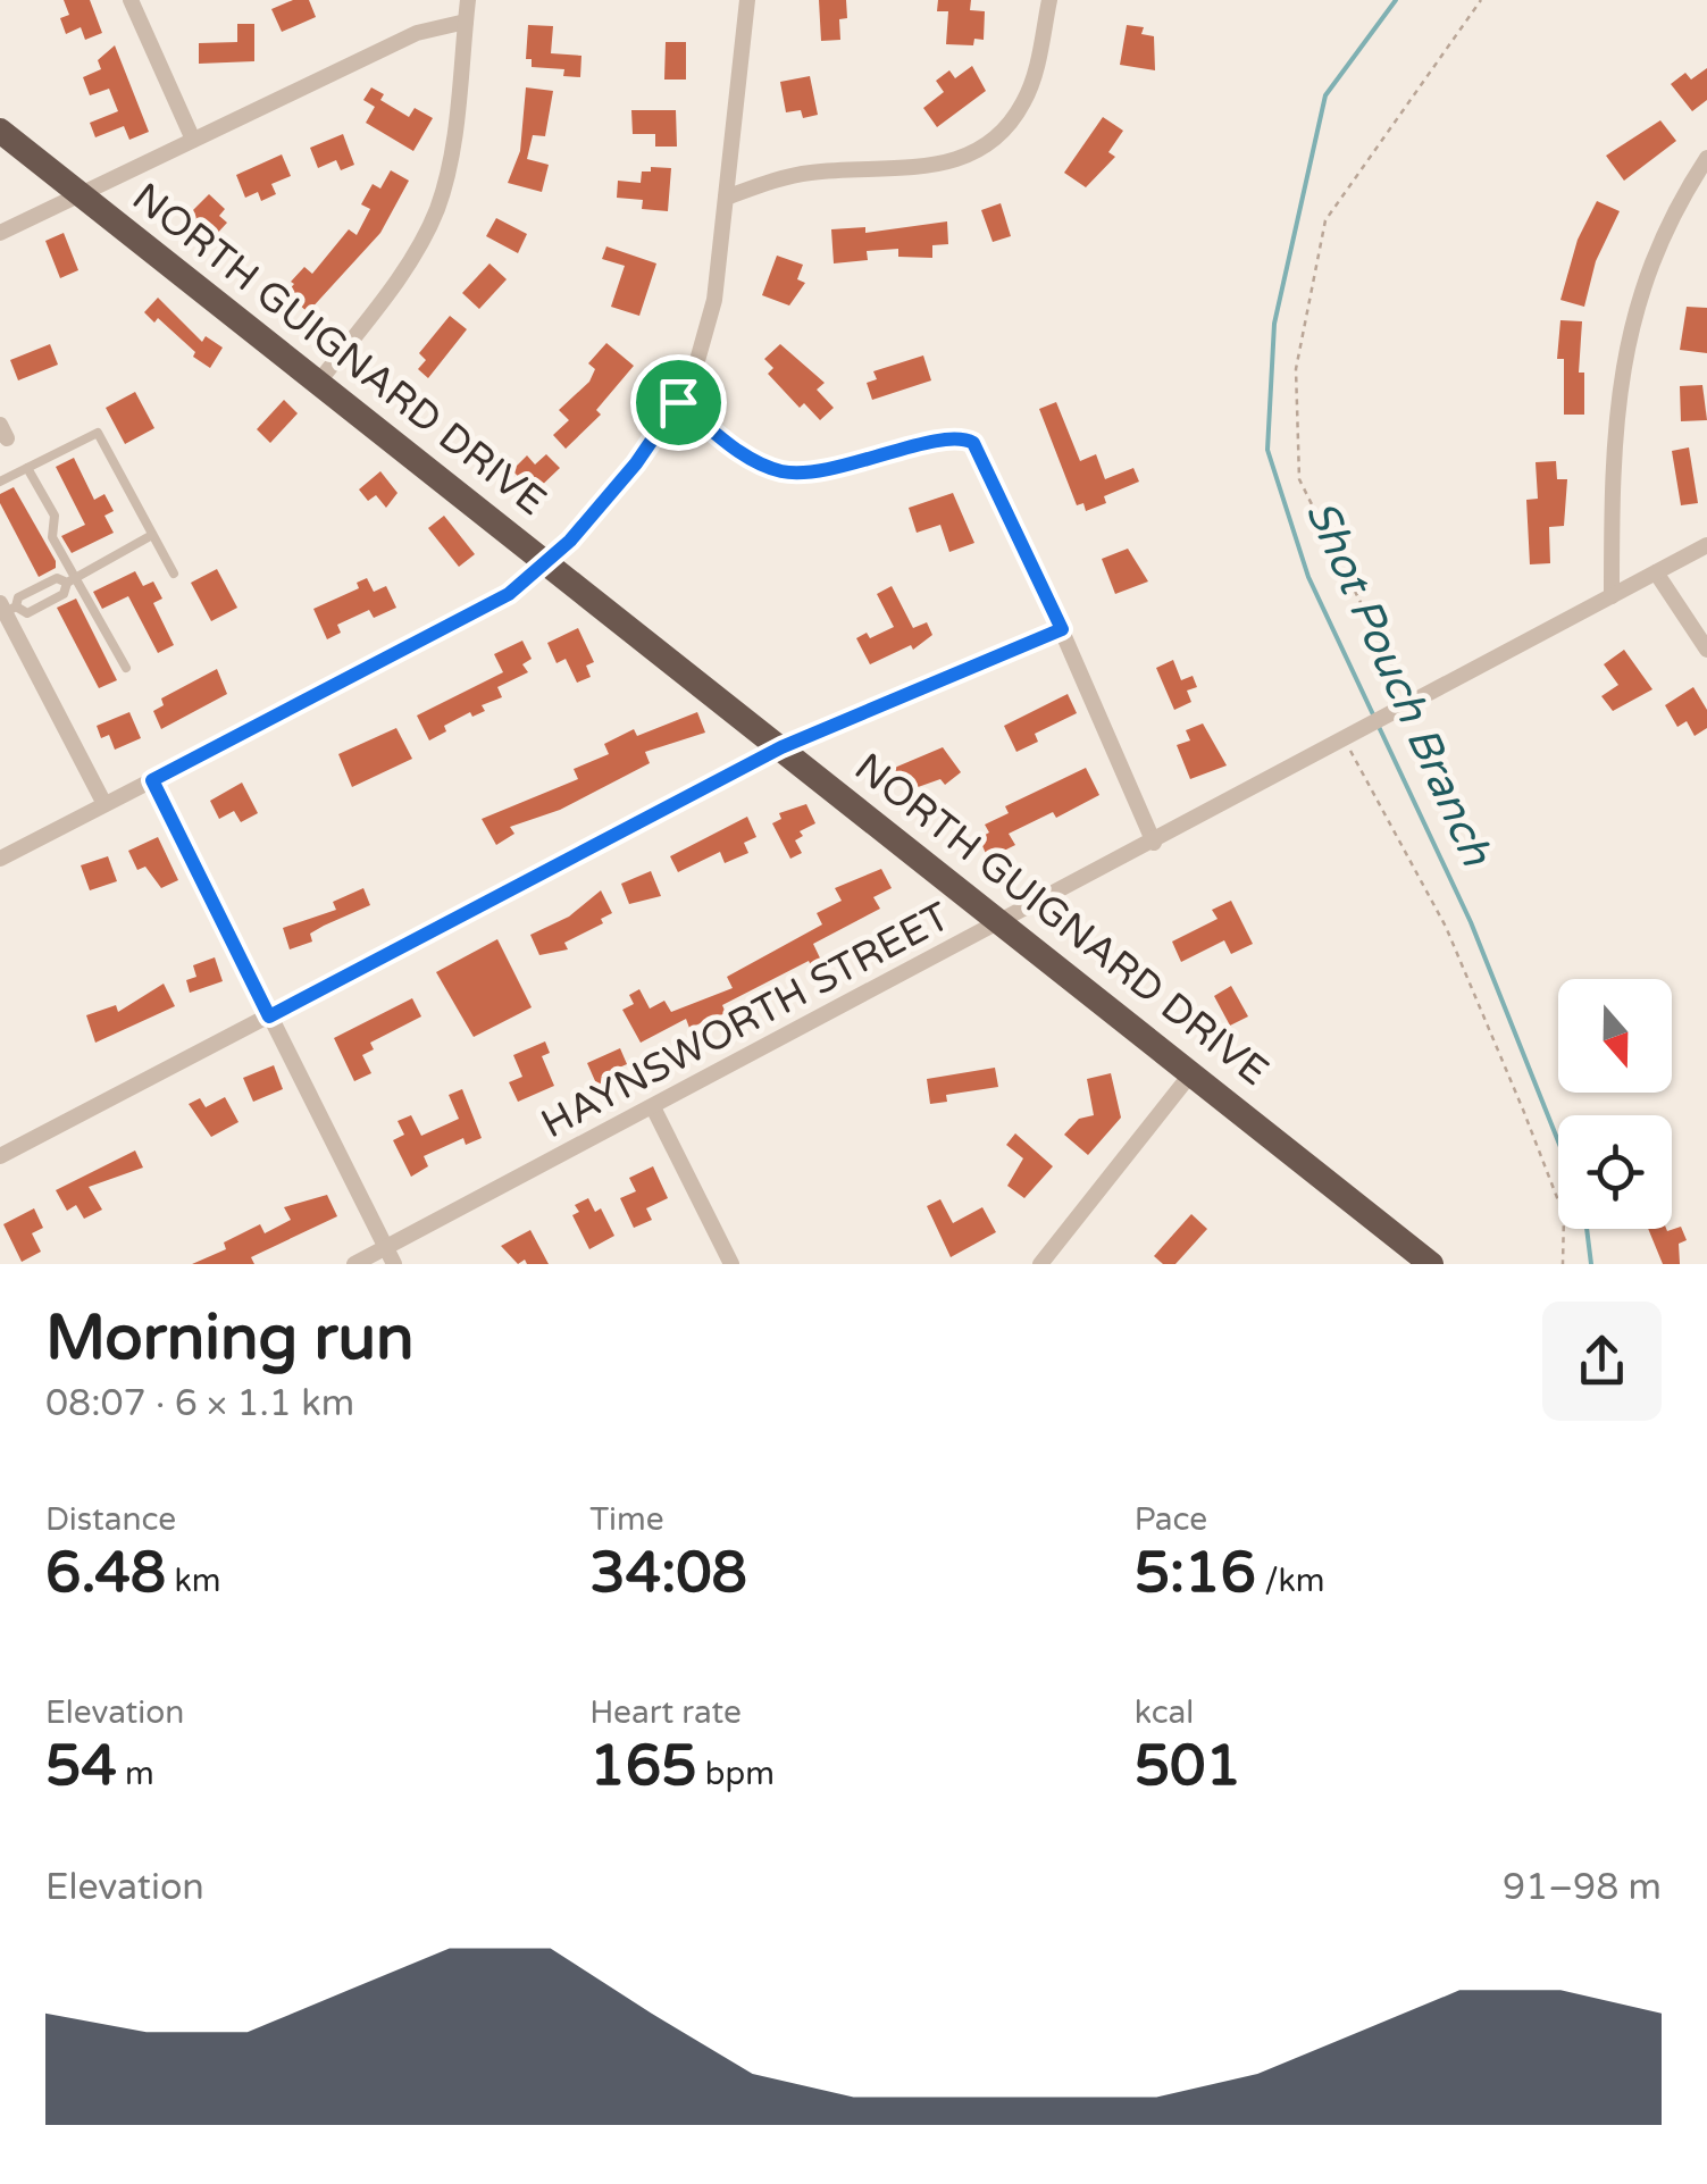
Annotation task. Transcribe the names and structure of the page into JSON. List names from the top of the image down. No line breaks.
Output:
{"streets":{"highway":["NORTH GUIGNARD DRIVE"],"street":["HAYNSWORTH STREET"]},"crossings":[["NORTH GUIGNARD DRIVE","HAYNSWORTH STREET"]],"water":["Shot Pouch Branch"],"north":"bottom","page":{"heading":["Morning run","08:07 · 6 × 1.1 km"],"stats":[["Distance","6.48 km"],["Time","34:08"],["Pace","5:16 /km"],["Elevation","54 m"],["Heart rate","165 bpm"],["kcal","501"]],"chart":["Elevation","91–98 m"]}}
